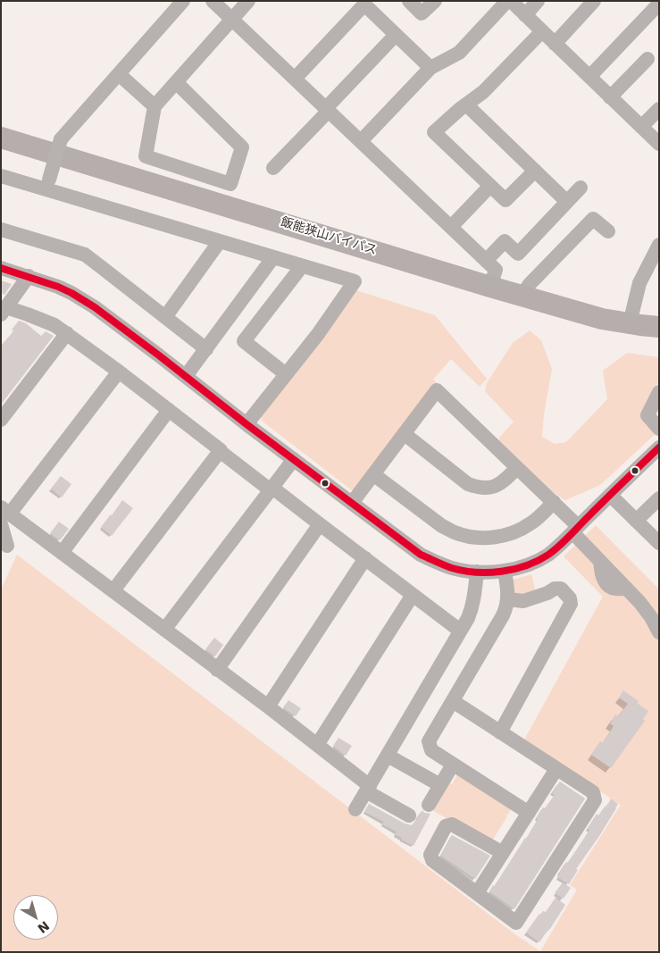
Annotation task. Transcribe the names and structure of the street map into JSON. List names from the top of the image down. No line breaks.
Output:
{"streets":{"highway":["飯能狭山バイパス"]},"north":"bottom right"}
